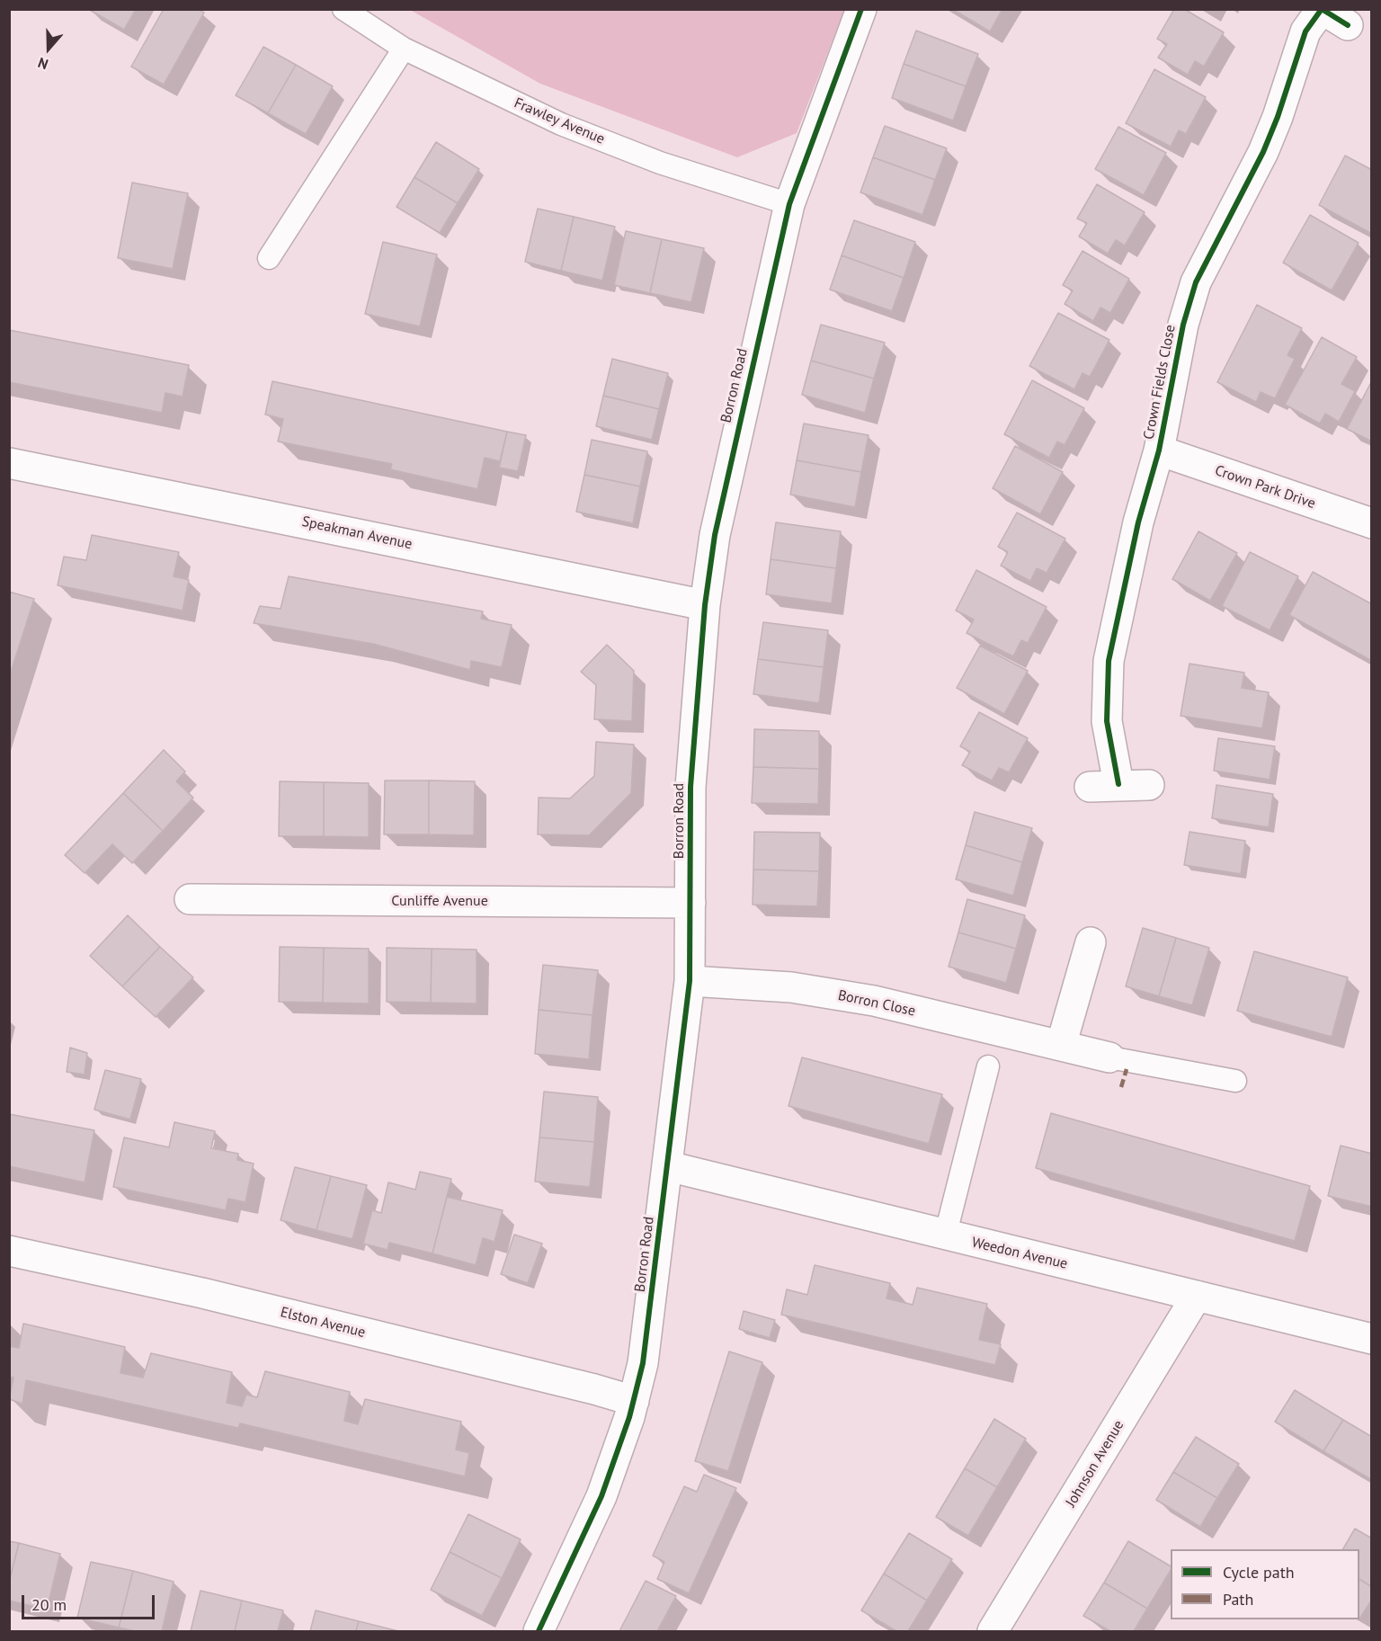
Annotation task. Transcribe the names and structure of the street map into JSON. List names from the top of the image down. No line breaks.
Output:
{"streets":{"street":["Crown Fields Close","Borron Road","Crown Park Drive","Speakman Avenue","Cunliffe Avenue","Borron Close","Weedon Avenue","Elston Avenue","Johnson Avenue"],"lane":["Frawley Avenue"]},"crossings":[["Frawley Avenue","Borron Road"],["Crown Fields Close","Crown Park Drive"],["Borron Road","Speakman Avenue"],["Borron Road","Cunliffe Avenue"],["Borron Road","Borron Close"],["Borron Road","Weedon Avenue"],["Borron Road","Elston Avenue"],["Weedon Avenue","Johnson Avenue"]],"legend":["Cycle path","Path"],"scale_bar":"20 m","north":"bottom"}
